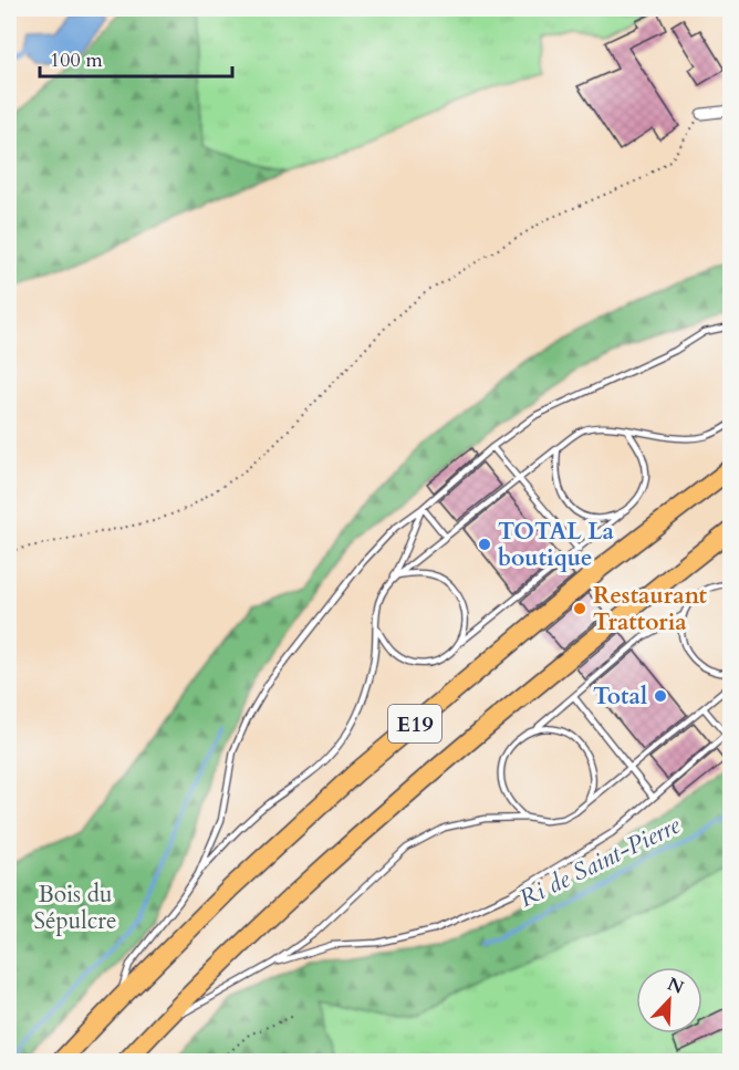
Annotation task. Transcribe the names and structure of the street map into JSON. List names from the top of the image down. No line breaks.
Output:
{"streets":{"highway":["E19"]},"water":["Ri de Saint-Pierre"],"parks":["Bois du Sépulcre"],"places":["TOTAL La boutique","Restaurant Trattoria","Total"],"scale_bar":"100 m","north":"top right"}
